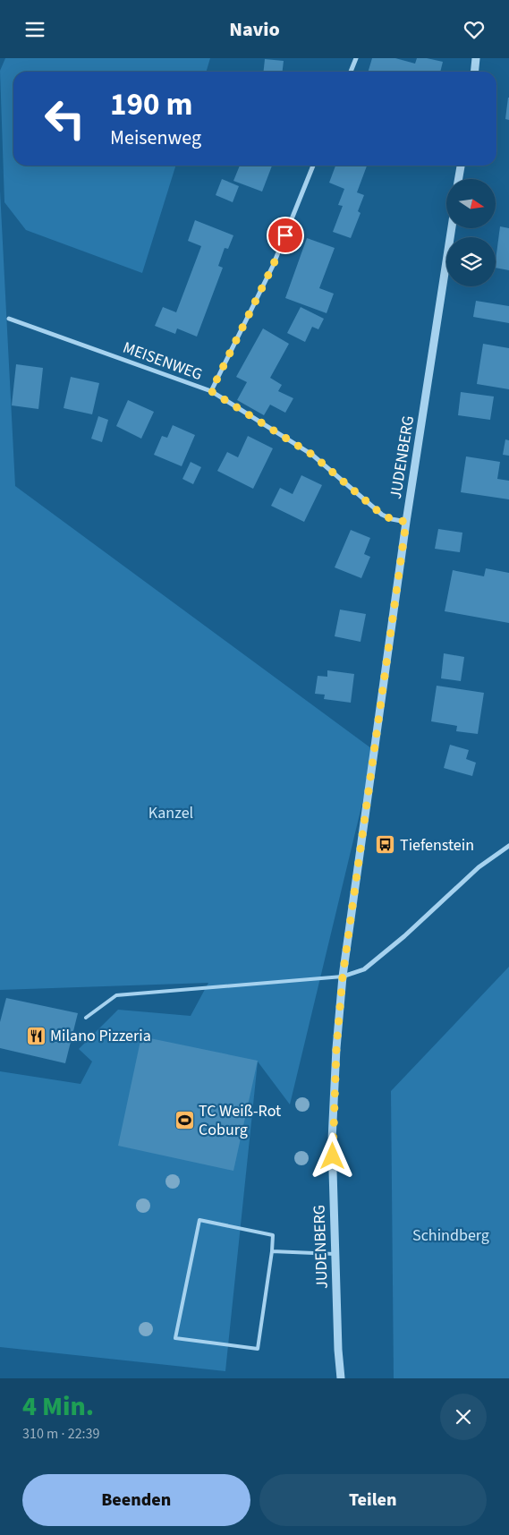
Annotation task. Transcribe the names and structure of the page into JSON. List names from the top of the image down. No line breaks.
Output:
{"streets":{"street":["MEISENWEG","JUDENBERG"]},"crossings":[["MEISENWEG","JUDENBERG"]],"parks":["Kanzel","Schindberg"],"places":{"bus stop":["Tiefenstein"],"restaurant":["Milano Pizzeria"],"sports":["TC Weiß-Rot Coburg"]},"north":"right","page":{"header":"Navio","turn":["190 m","Meisenweg"],"heading":["4 Min.","310 m · 22:39"],"buttons":["Beenden","Teilen"]}}
